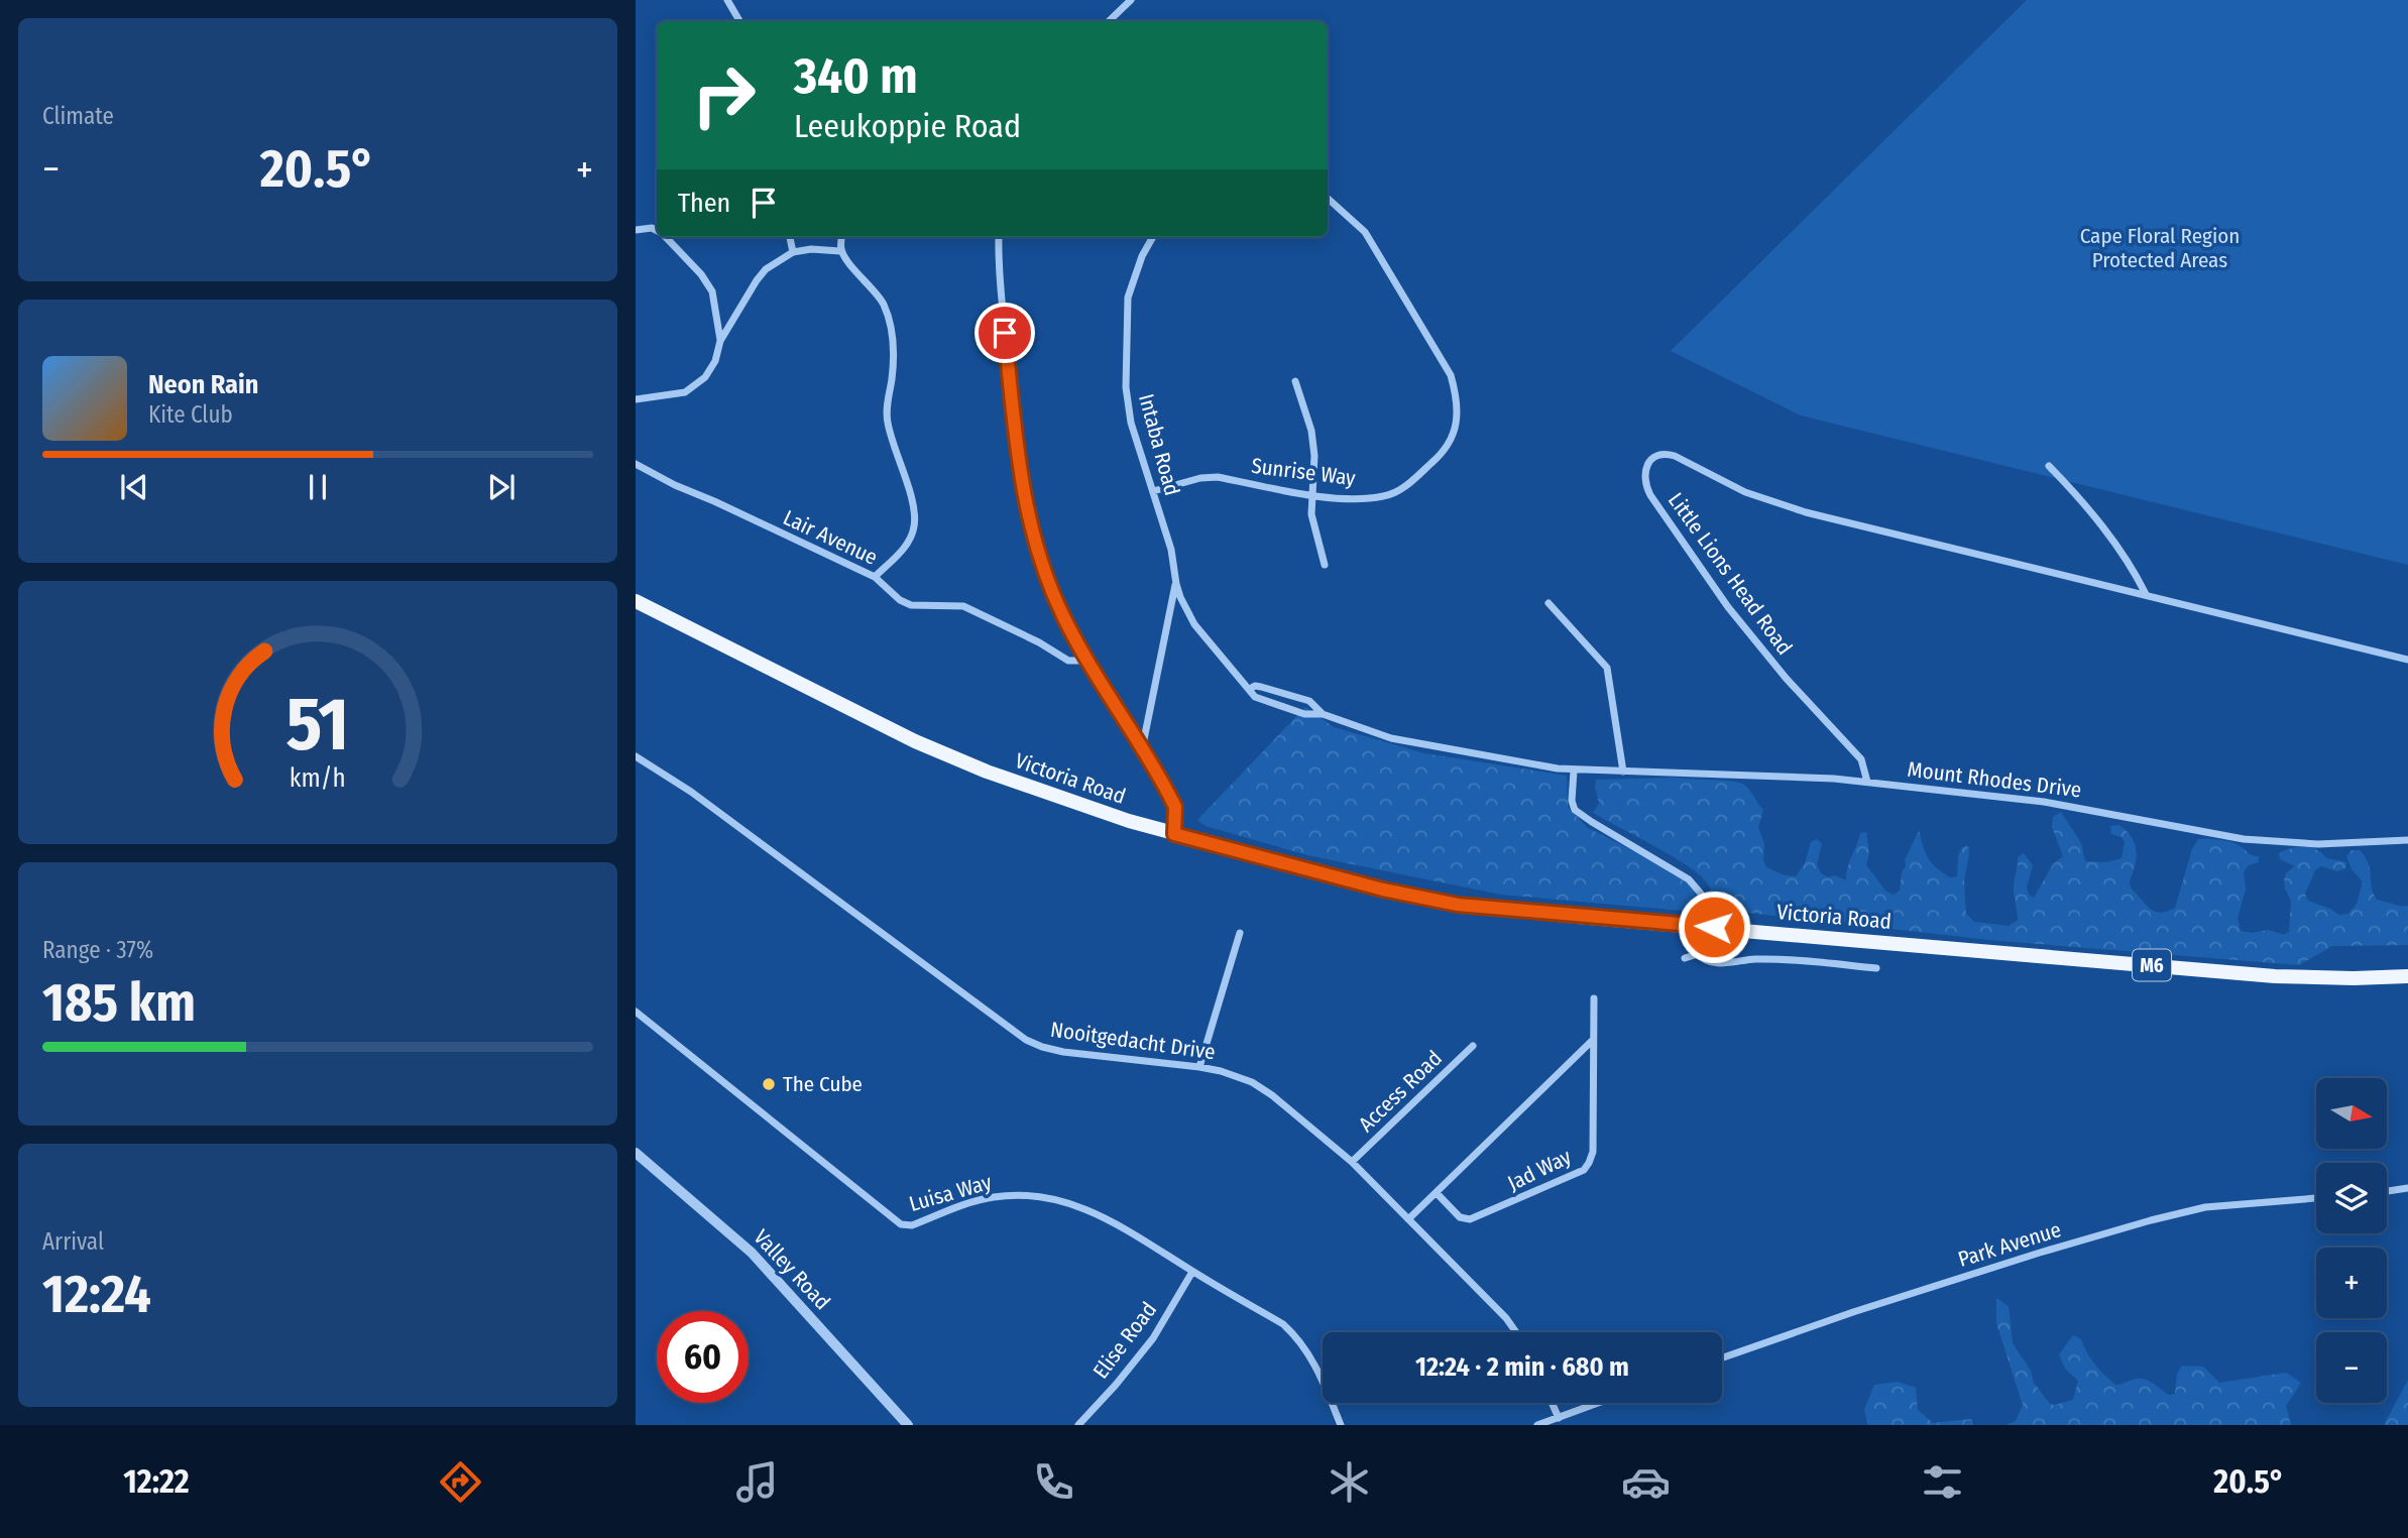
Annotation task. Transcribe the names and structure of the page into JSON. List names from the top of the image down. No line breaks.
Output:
{"streets":{"main road":["Victoria Road","M6"],"street":["Intaba Road","Sunrise Way","Lair Avenue","Little Lions Head Road","Mount Rhodes Drive","Nooitgedacht Drive","Access Road","Jad Way","Luisa Way","Park Avenue","Valley Road","Elise Road"]},"crossings":[["Intaba Road","Sunrise Way"],["Intaba Road","Mount Rhodes Drive"],["Little Lions Head Road","Mount Rhodes Drive"],["Nooitgedacht Drive","Access Road"],["Luisa Way","Elise Road"]],"parks":["Cape Floral Region Protected Areas"],"places":["The Cube"],"north":"right","page":{"tile":["Climate",["Range · 37%","185 km"],["Arrival","12:24"]],"turn":["340 m","Leeukoppie Road"],"heat":["−","20.5°","+"],"then":"Then","song":["Neon Rain","Kite Club"],"map_buttons":["+","−"],"limit":"60","trip":"12:24 · 2 min · 680 m","tabs":["12:22","20.5°"],"gauge":["51","km/h"]}}
